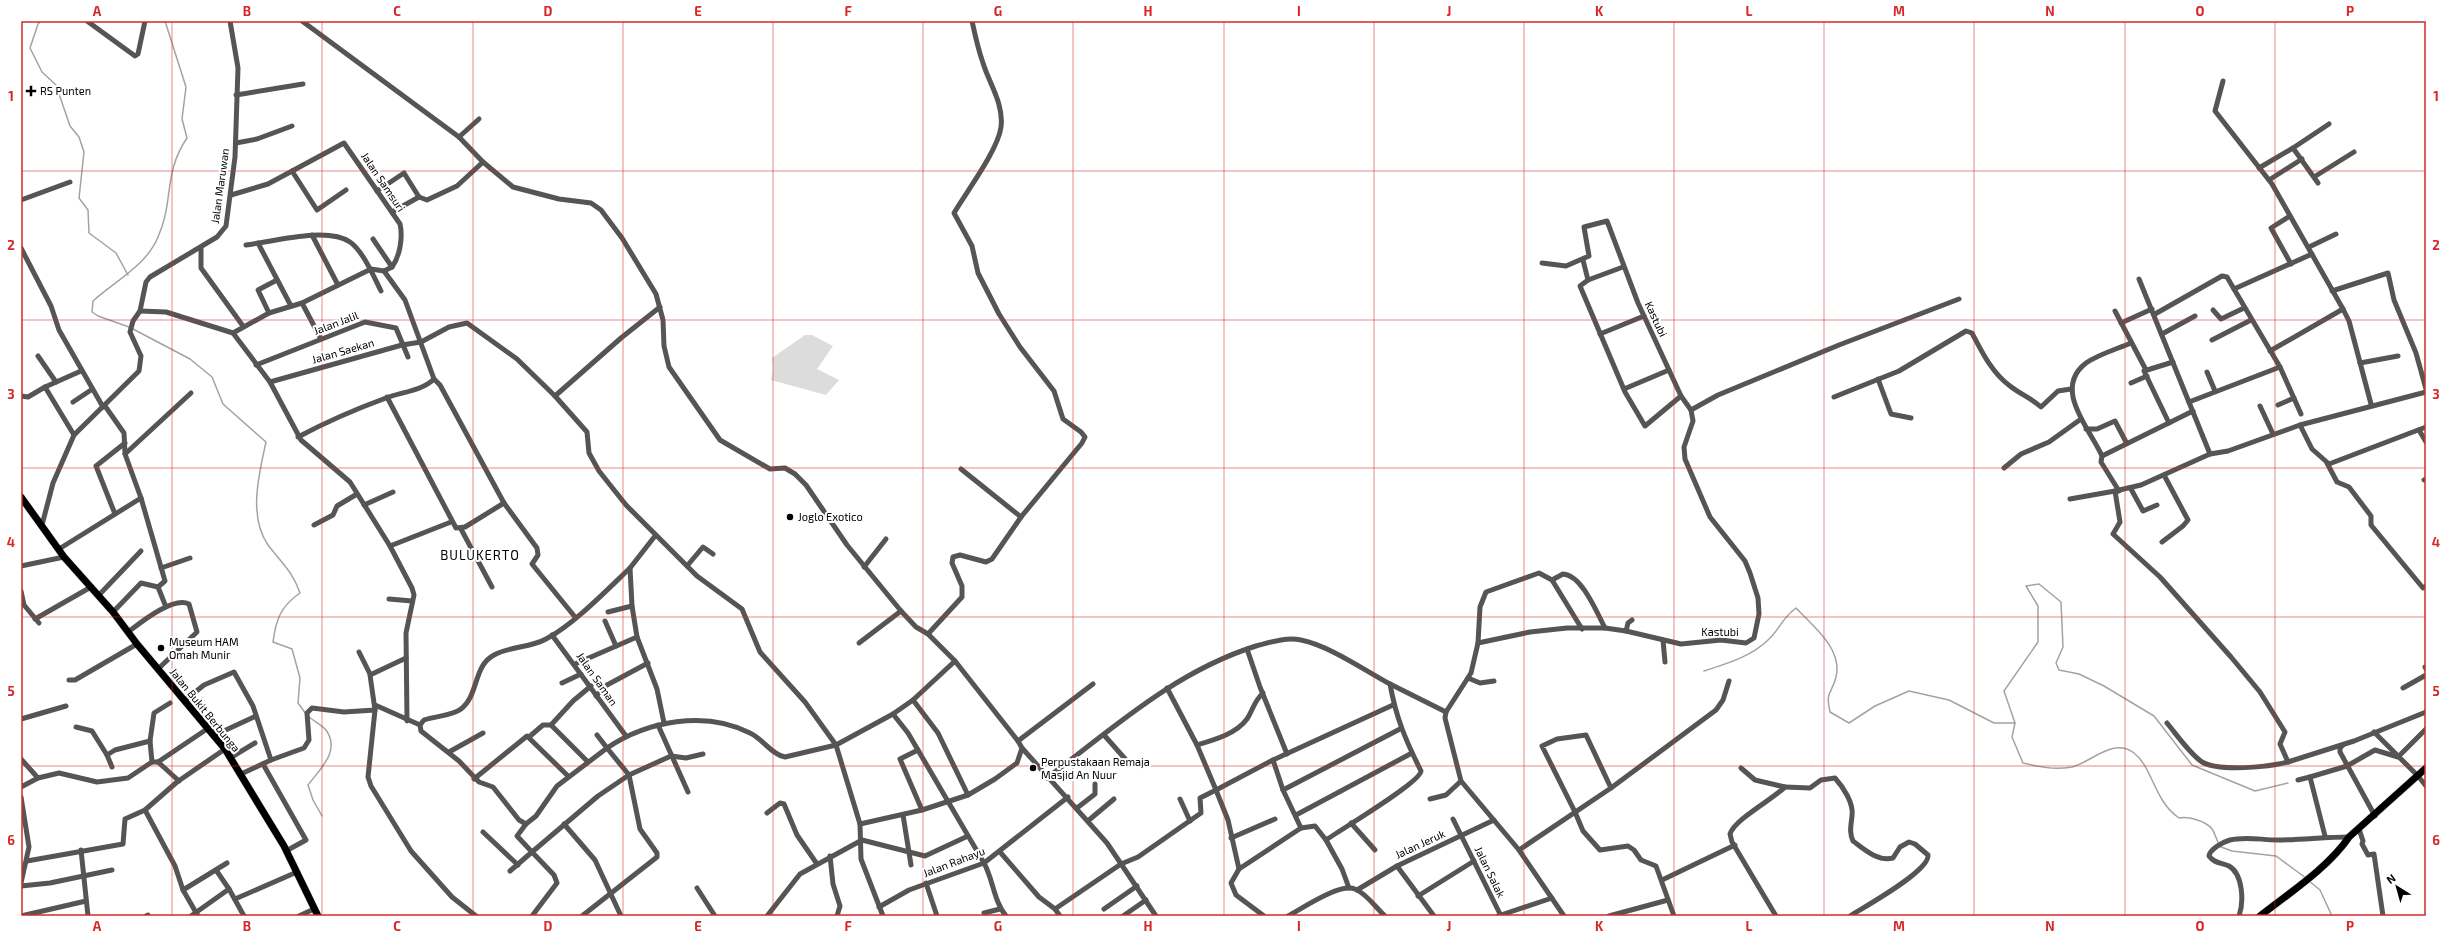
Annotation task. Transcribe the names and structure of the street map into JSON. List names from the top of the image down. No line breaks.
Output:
{"streets":{"main road":["Jalan Bukit Berbunga"],"street":["Jalan Samsuri","Jalan Maruwan","Kastubi","Jalan Jalil","Jalan Saekan","Jalan Saman","Jalan Jeruk","Jalan Rahayu","Jalan Salak"]},"crossings":[["Jalan Samsuri","Jalan Maruwan"],["Jalan Jalil","Jalan Saekan"],["Jalan Jeruk","Jalan Salak"]],"districts":["BULUKERTO"],"places":{"health":["RS Punten"],"other":["Joglo Exotico","Museum HAM Omah Munir","Perpustakaan Remaja Masjid An Nuur"]},"north":"top left","grid":{"columns":["A","B","C","D","E","F","G","H","I","J","K","L","M","N","O","P"],"rows":["1","2","3","4","5","6"]}}
